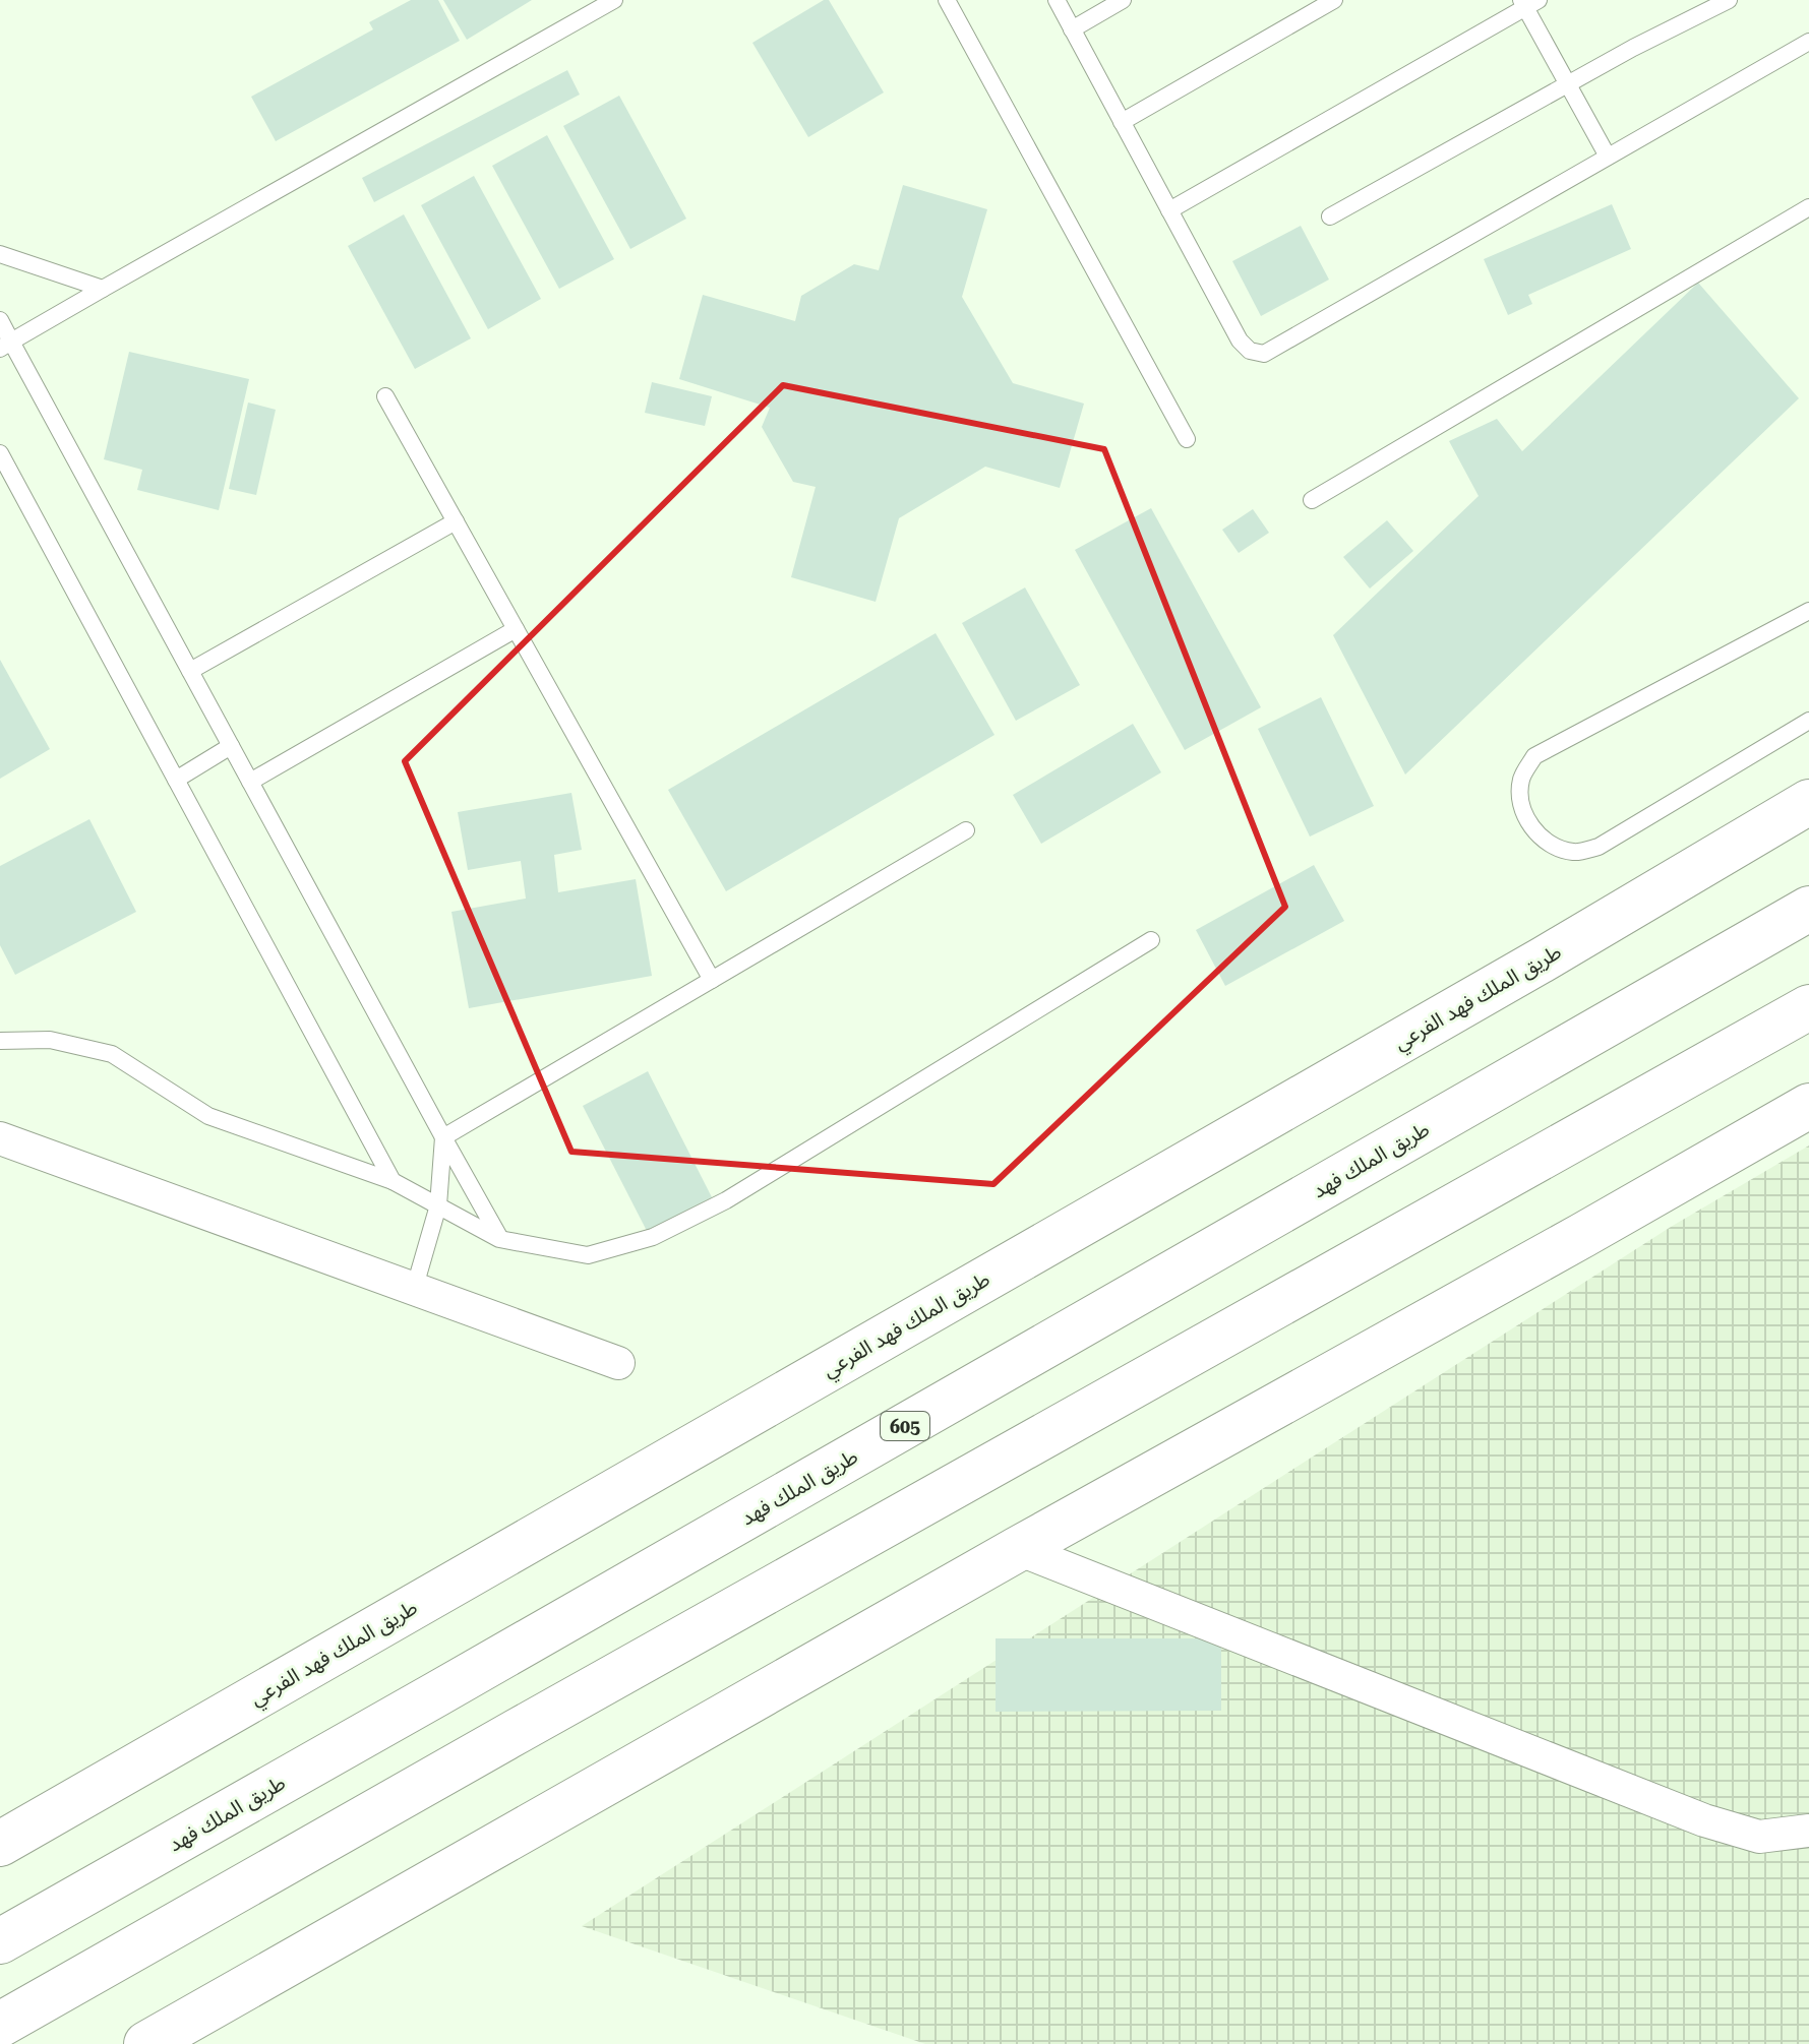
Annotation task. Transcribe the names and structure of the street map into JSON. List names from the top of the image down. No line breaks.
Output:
{"streets":{"main road":["طريق الملك فهد الفرعي","طريق الملك فهد","605"]}}
